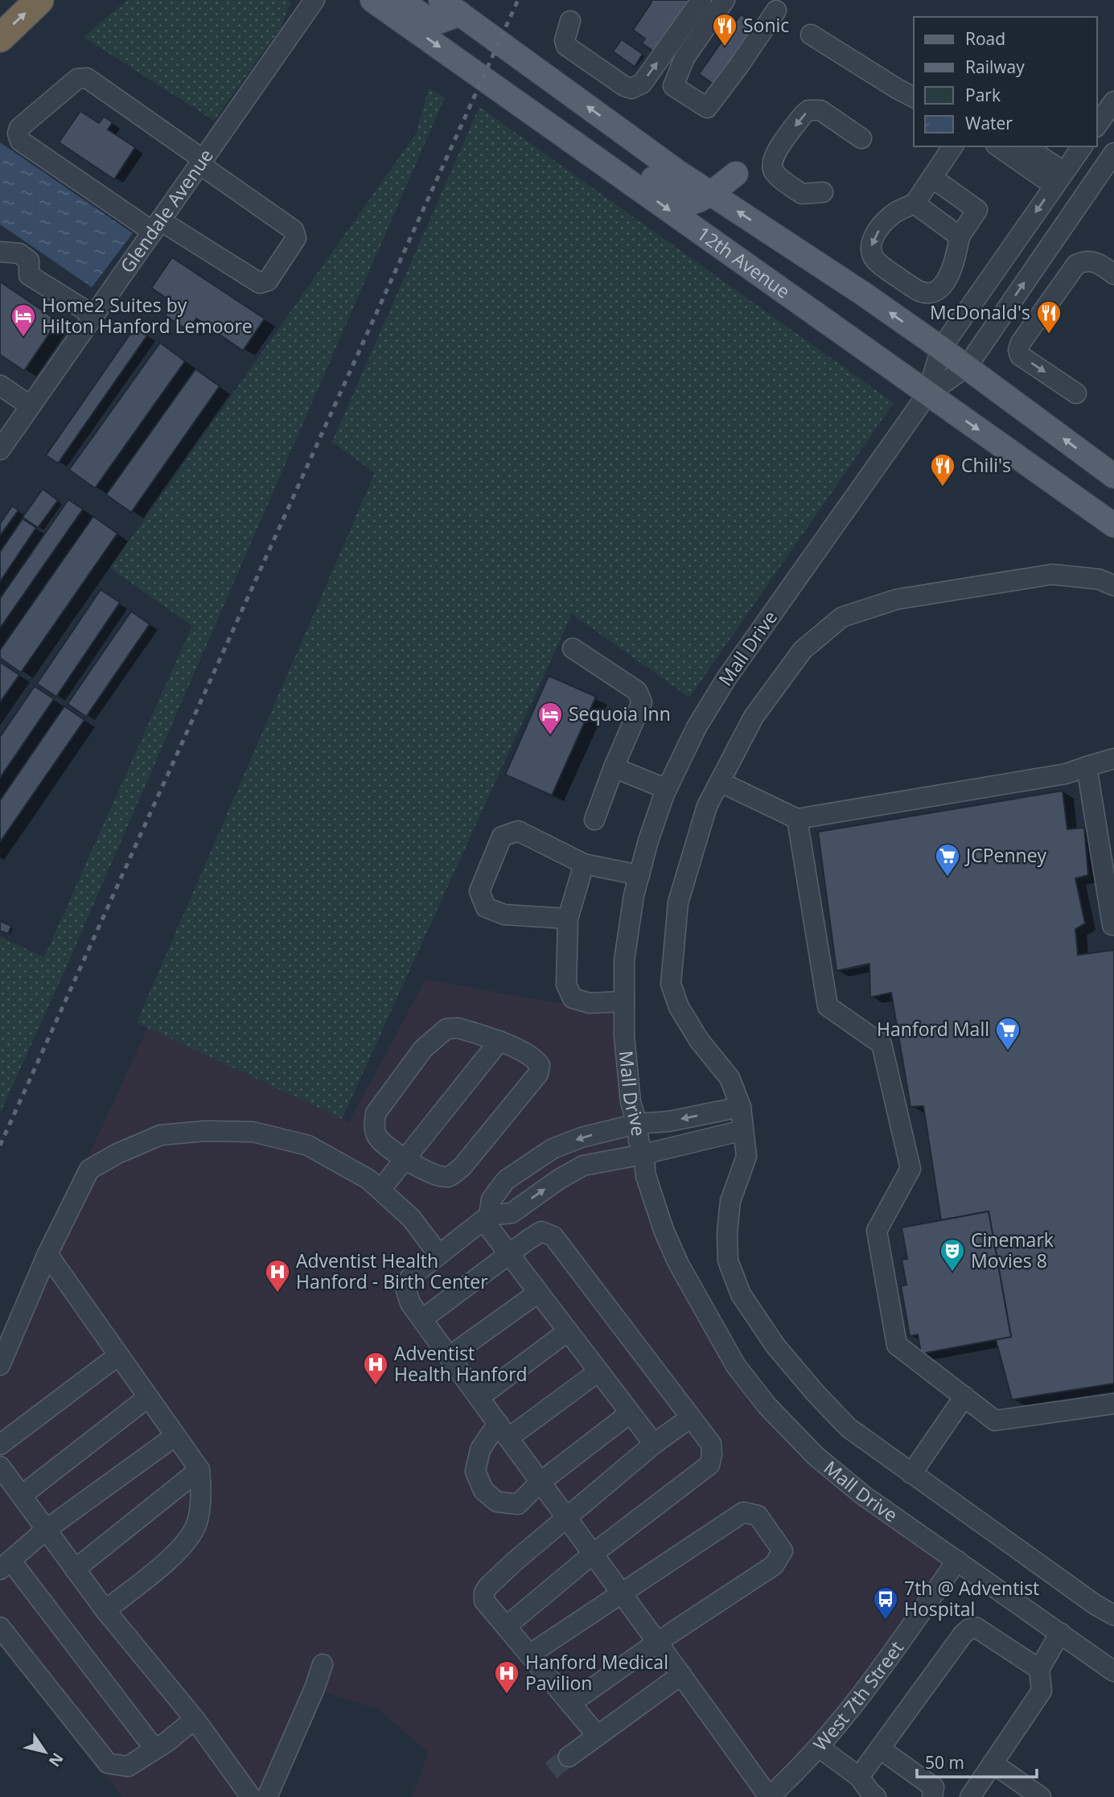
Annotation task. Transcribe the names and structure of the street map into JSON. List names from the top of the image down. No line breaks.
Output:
{"streets":{"main road":["12th Avenue"],"street":["Glendale Avenue","Mall Drive","West 7th Street"]},"crossings":[["12th Avenue","Mall Drive"],["Mall Drive","West 7th Street"]],"places":{"restaurant":["Sonic","McDonald's","Chili's"],"hotel":["Home2 Suites by Hilton Hanford Lemoore","Sequoia Inn"],"supermarket":["JCPenney","Hanford Mall"],"theatre":["Cinemark Movies 8"],"hospital":["Adventist Health Hanford - Birth Center","Adventist Health Hanford","Hanford Medical Pavilion"],"bus stop":["7th @ Adventist Hospital"]},"legend":["Road","Railway","Park","Water"],"scale_bar":"50 m","north":"bottom right"}
